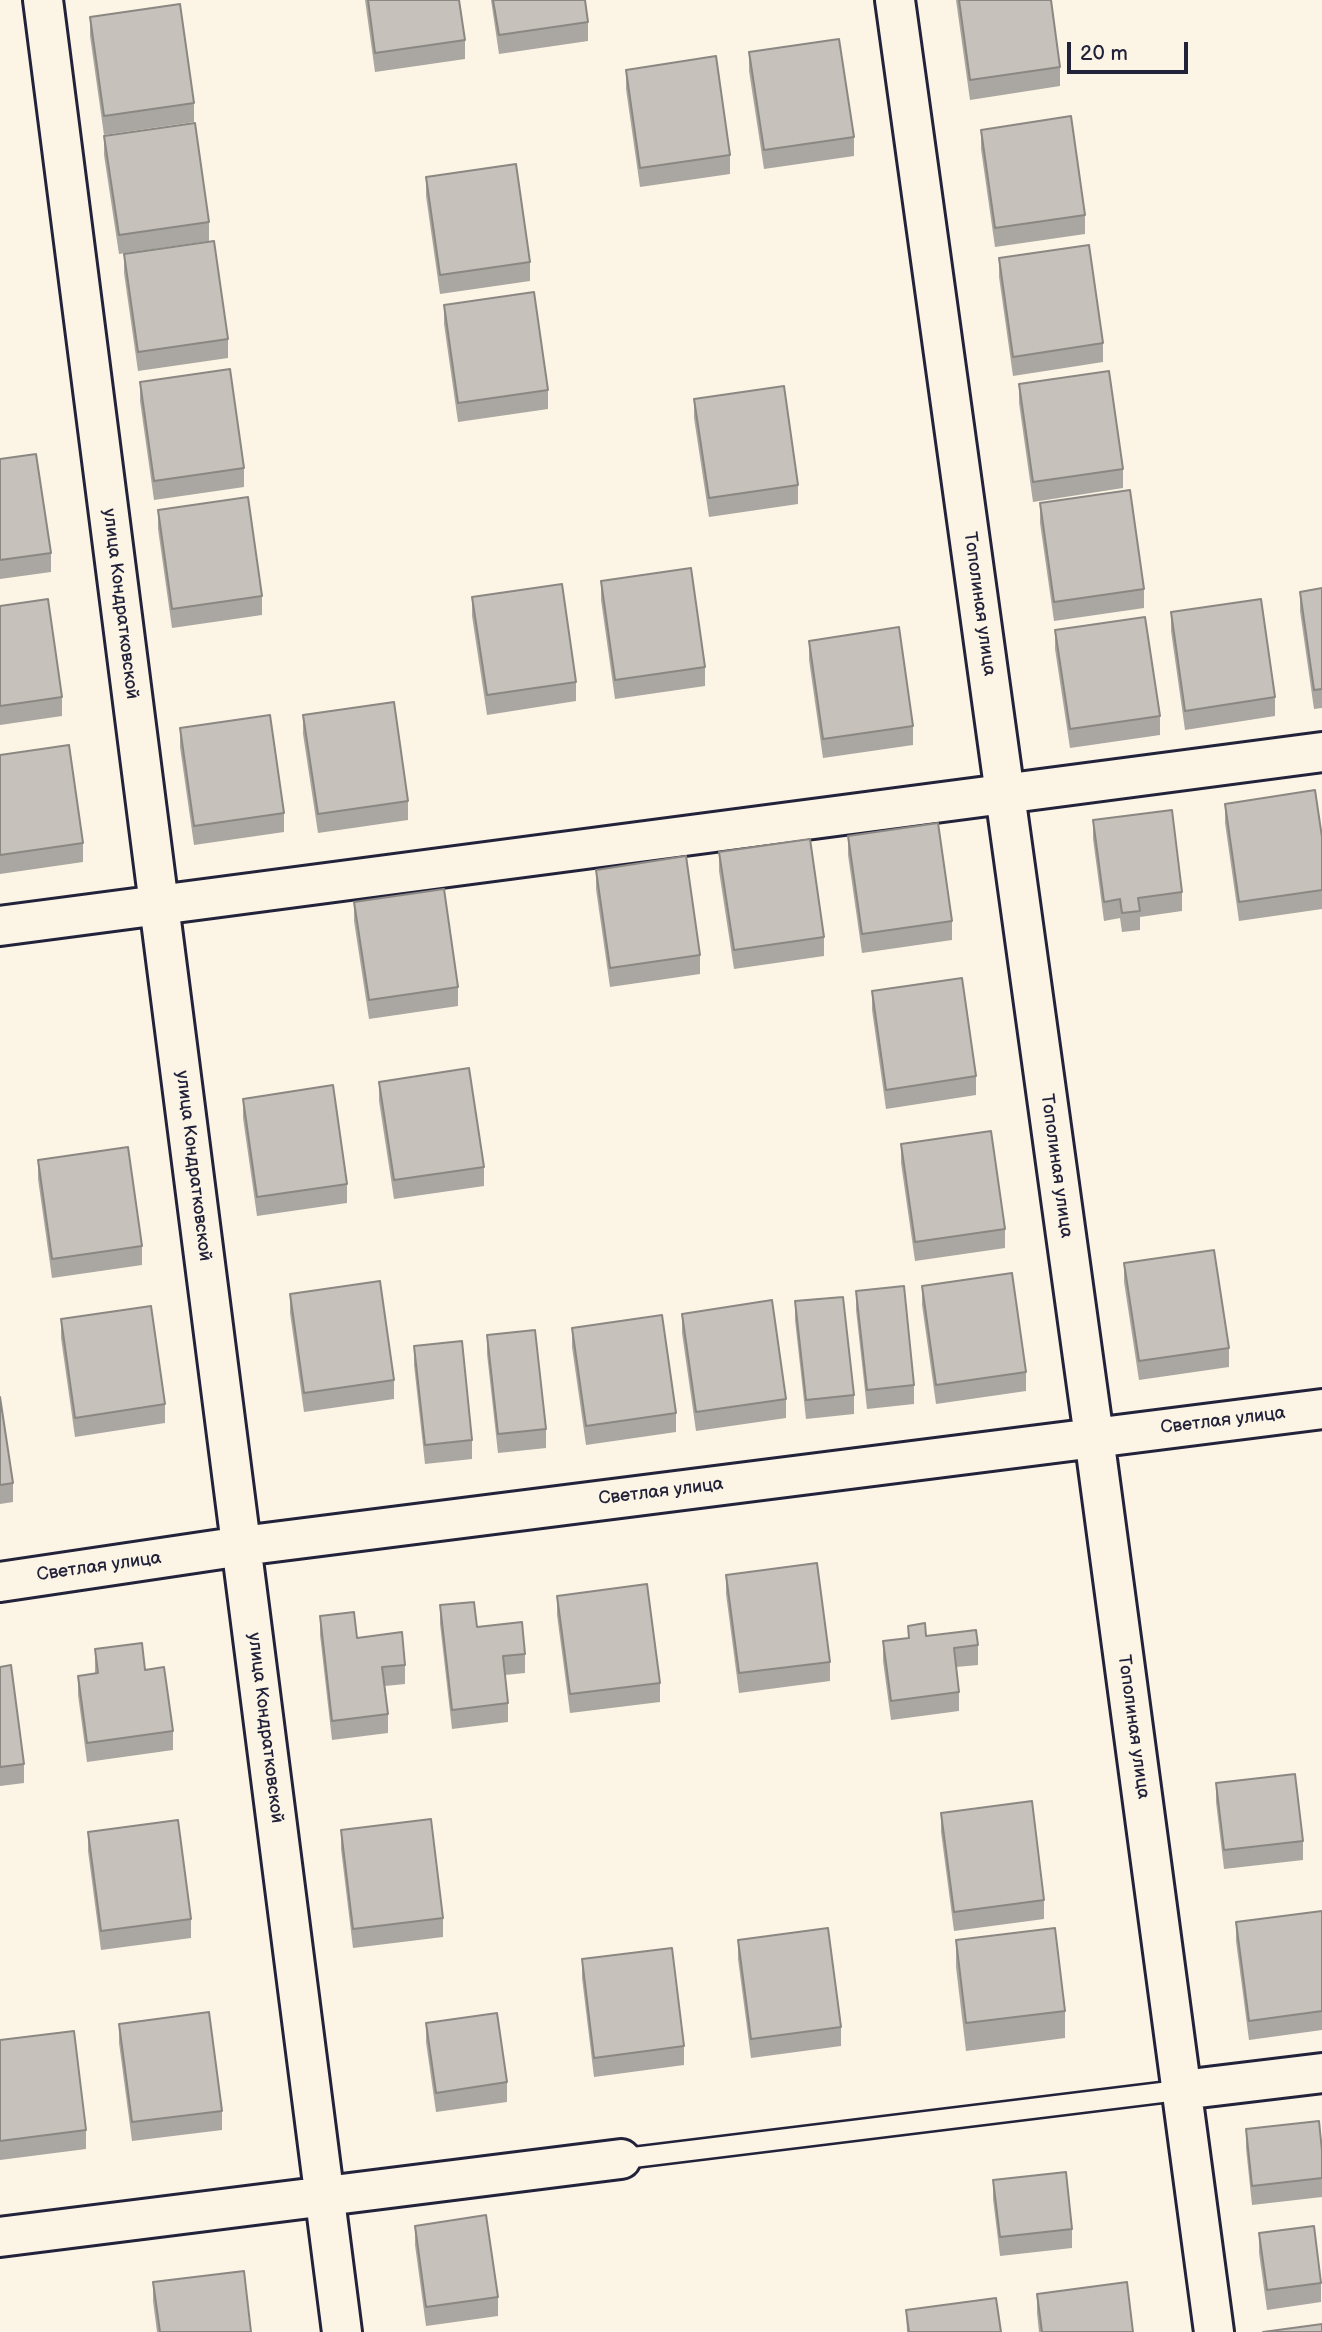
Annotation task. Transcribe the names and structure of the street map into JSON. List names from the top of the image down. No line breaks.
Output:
{"streets":{"street":["улица Кондратковской","Тополиная улица","Светлая улица"]},"crossings":[["улица Кондратковской","Светлая улица"],["Тополиная улица","Светлая улица"]],"scale_bar":"20 m"}
